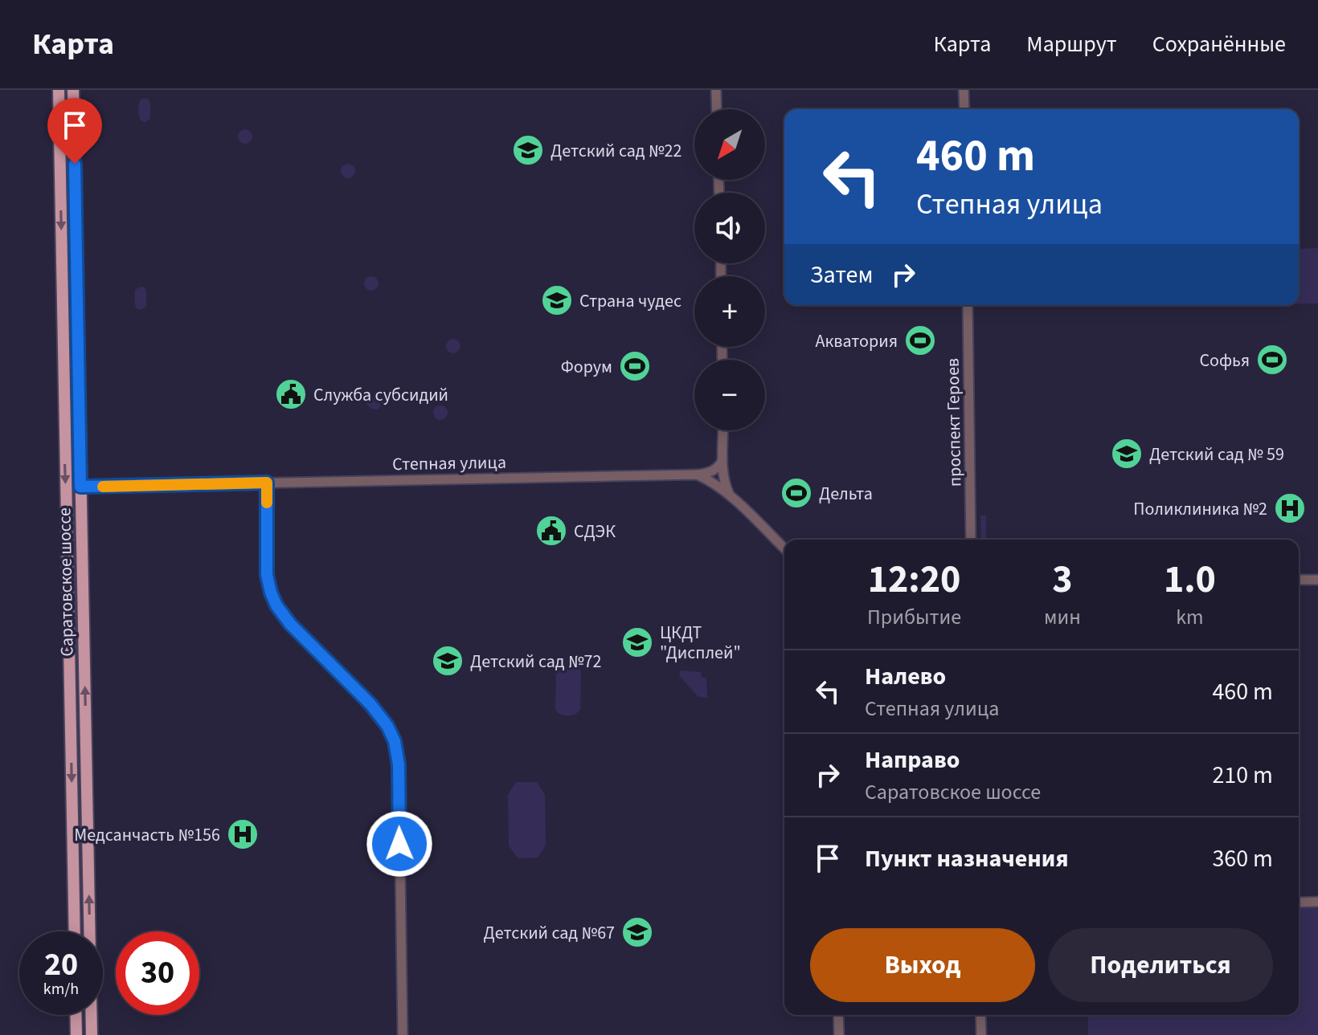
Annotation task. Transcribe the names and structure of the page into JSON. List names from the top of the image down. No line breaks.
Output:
{"streets":{"main road":["Саратовское шоссе"],"street":["проспект Героев","Степная улица"]},"crossings":[["Степная улица","Саратовское шоссе"]],"places":{"school or university":["Детский сад №22","Страна чудес","Детский сад № 59","ЦКДТ \"Дисплей\"","Детский сад №72","Детский сад №67"],"sports":["Акватория","Софья","Форум","Дельта"],"public building":["Служба субсидий","СДЭК"],"hospital":["Поликлиника №2","Медсанчасть №156"]},"north":"bottom left","page":{"header":"Карта","nav":["Карта","Маршрут","Сохранённые"],"map_buttons":["+","−"],"turn":["460 m","Степная улица"],"then":"Затем","eta":["12:20","Прибытие","3","мин","1.0","km"],"list":[{"name":"Налево","note":"Степная улица","value":"460 m"},{"name":"Направо","note":"Саратовское шоссе","value":"210 m"},{"name":"Пункт назначения","value":"360 m"}],"buttons":["Выход","Поделиться"],"speed":"20 km/h","limit":"30"}}
